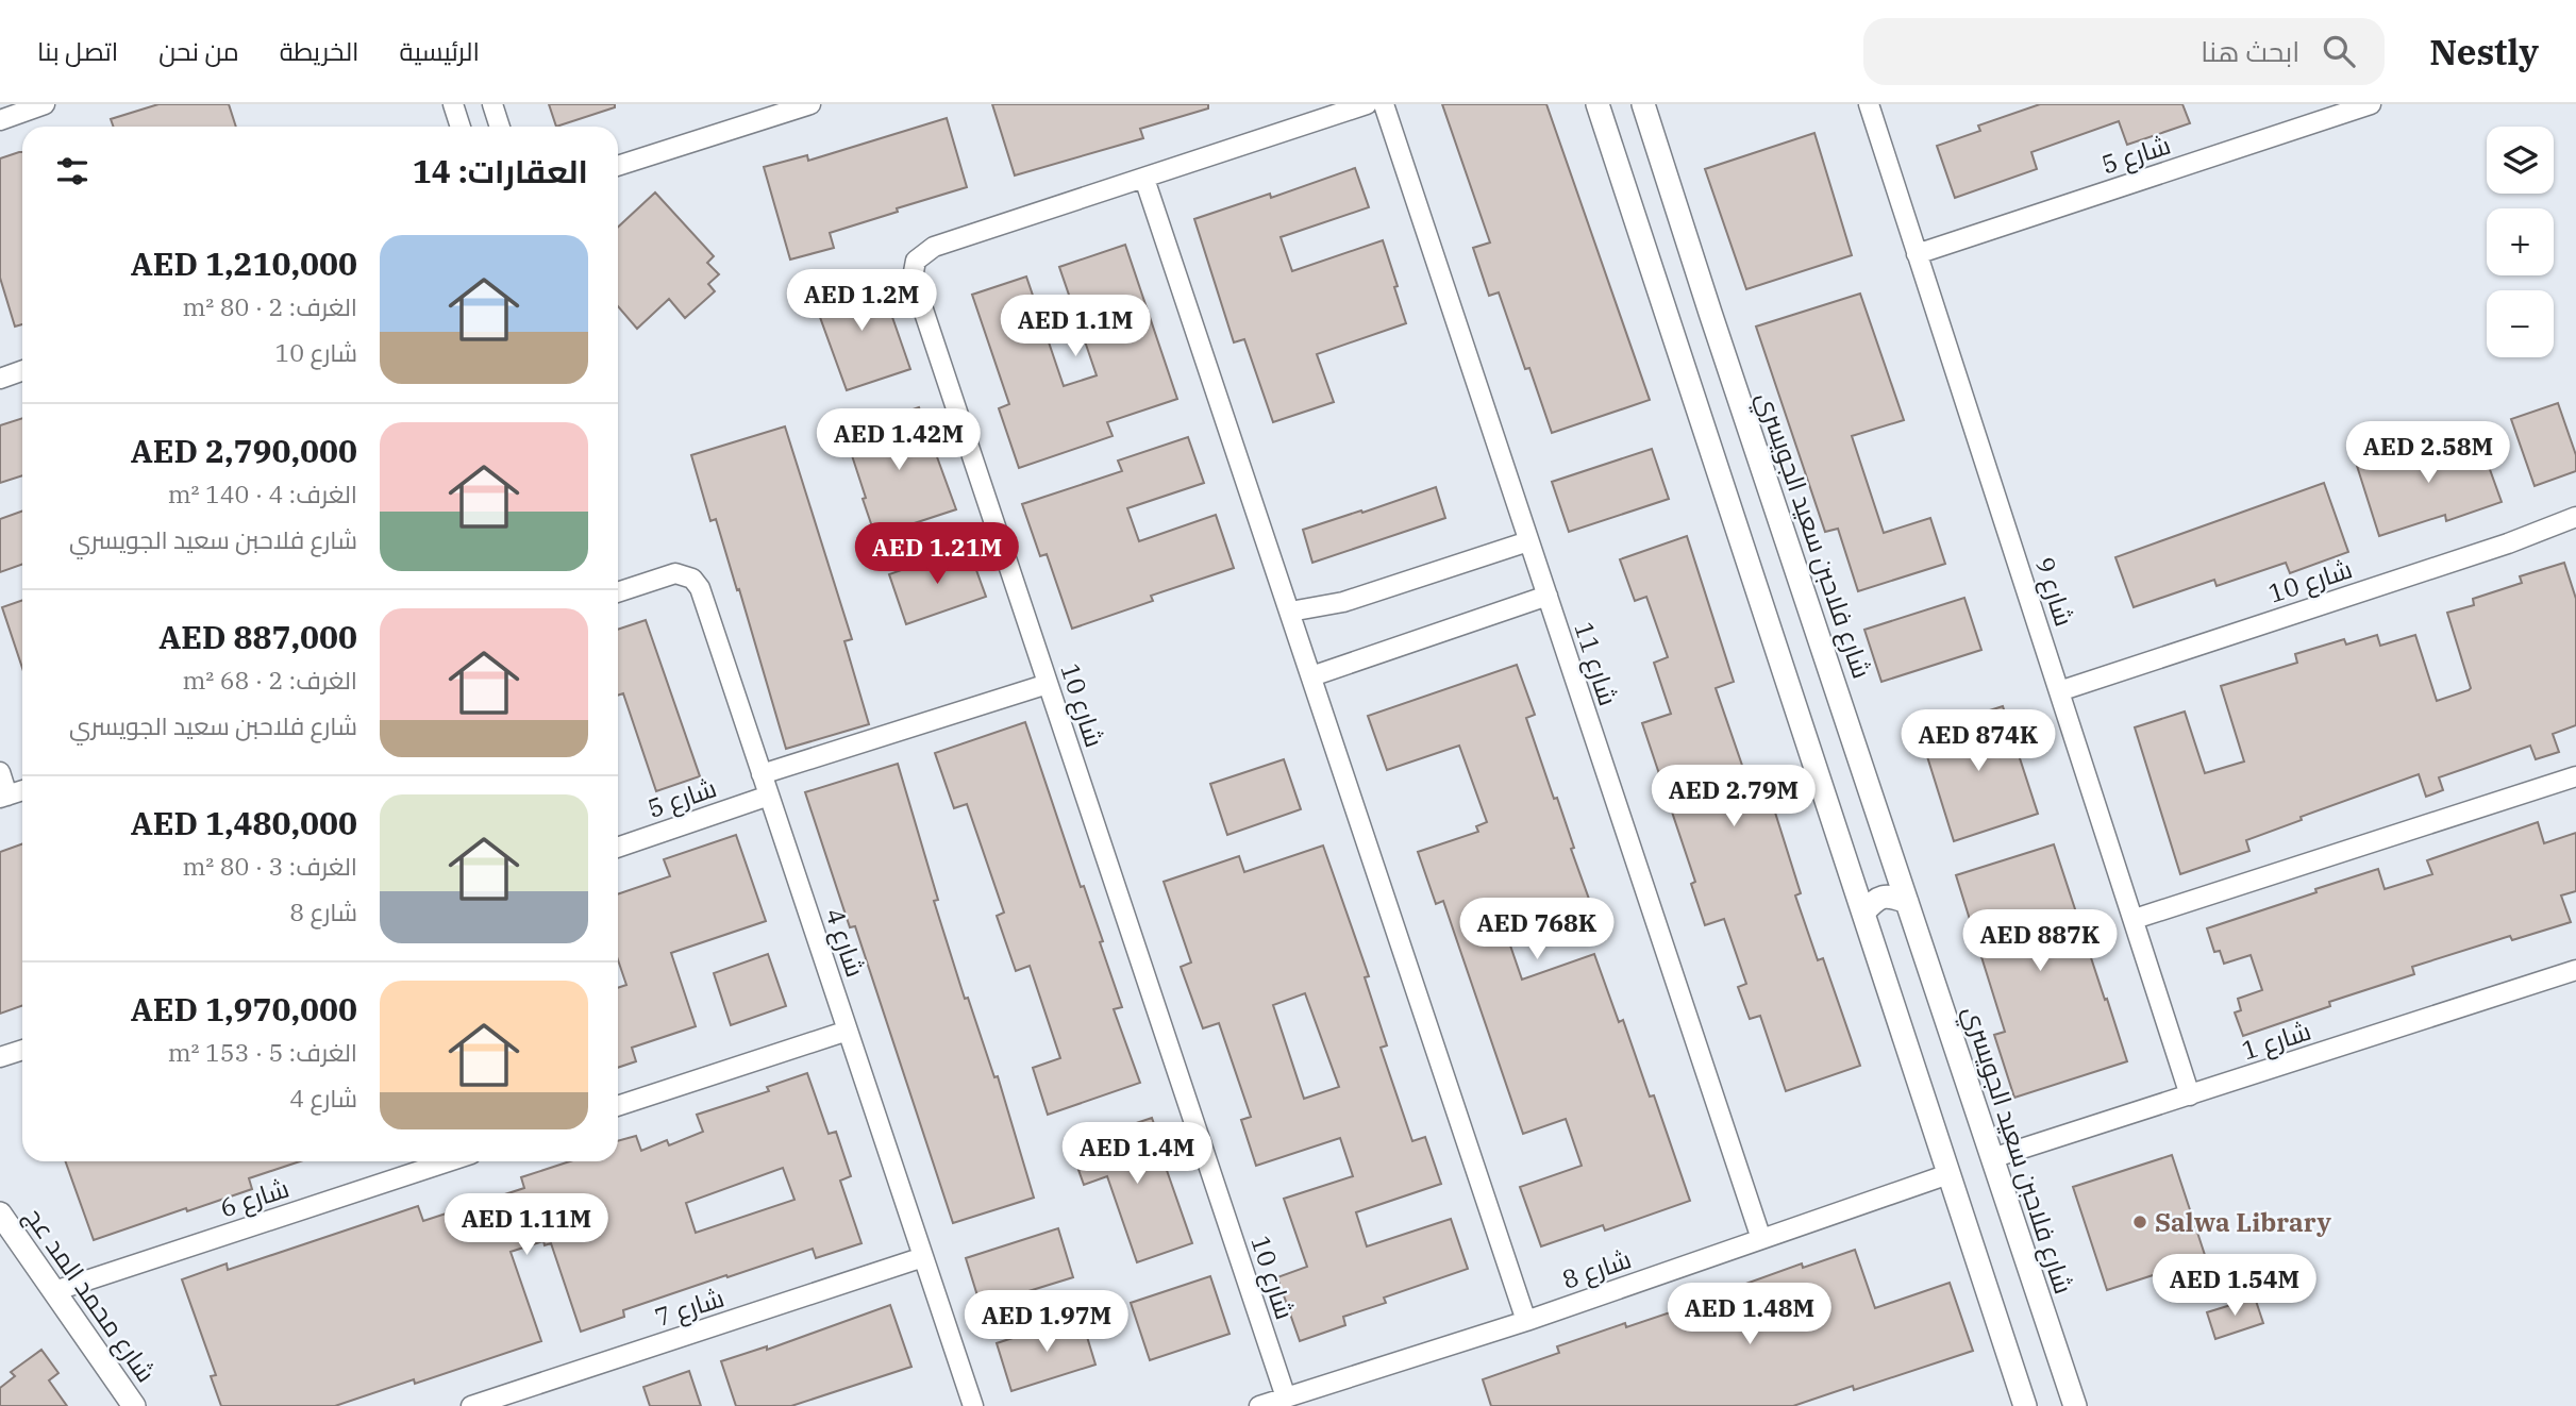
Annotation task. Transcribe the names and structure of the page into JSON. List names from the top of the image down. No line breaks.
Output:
{"streets":{"street":["شارع 5","شارع فلاحبن سعيد الجويسري","شارع 10","شارع 9","شارع 11","شارع 4","شارع 1","شارع 6","شارع 8","شارع محمد المد عج","شارع 7"]},"crossings":[["شارع 5","شارع 9"],["شارع 5","شارع 4"],["شارع فلاحبن سعيد الجويسري","شارع 1"],["شارع 10","شارع 9"],["شارع 10","شارع 8"],["شارع 9","شارع 1"],["شارع 11","شارع 8"],["شارع 4","شارع 7"],["شارع 6","شارع محمد المد عج"]],"places":["Salwa Library"],"page":{"header":"Nestly","search":"ابحث هنا","nav":["الرئيسية","الخريطة","من نحن","اتصل بنا"],"map_buttons":["+","−"],"heading":"العقارات: 14","list":[{"name":"AED 1,210,000","note":"الغرف: 2 · 80 m² · شارع 10"},{"name":"AED 2,790,000","note":"الغرف: 4 · 140 m² · شارع فلاحبن سعيد الجويسري"},{"name":"AED 887,000","note":"الغرف: 2 · 68 m² · شارع فلاحبن سعيد الجويسري"},{"name":"AED 1,480,000","note":"الغرف: 3 · 80 m² · شارع 8"},{"name":"AED 1,970,000","note":"الغرف: 5 · 153 m² · شارع 4"}],"price":["AED 1.2M","AED 1.1M","AED 1.42M","AED 2.58M","AED 1.21M","AED 874K","AED 2.79M","AED 768K","AED 887K","AED 1.4M","AED 1.11M","AED 1.54M","AED 1.48M","AED 1.97M"]}}
